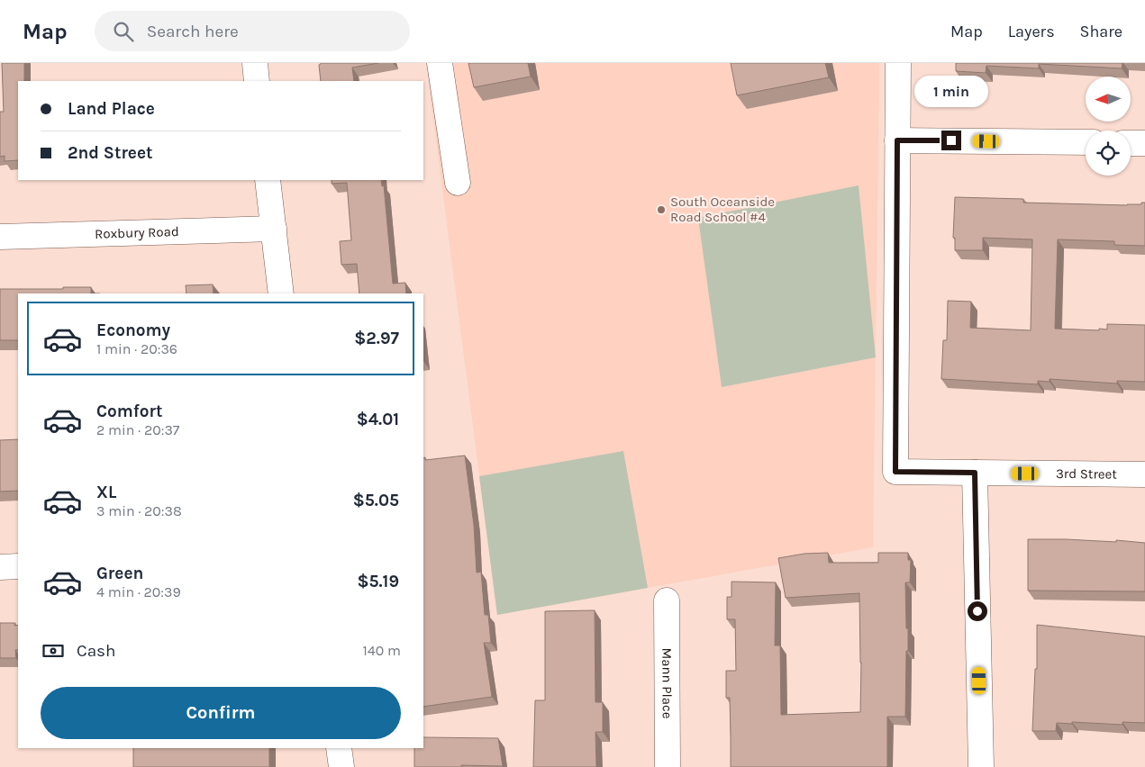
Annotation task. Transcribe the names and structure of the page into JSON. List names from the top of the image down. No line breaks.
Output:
{"streets":{"street":["Roxbury Road","3rd Street","Mann Place"]},"places":["South Oceanside Road School #4"],"north":"left","page":{"header":"Map","search":"Search here","nav":["Map","Layers","Share"],"bubble":"1 min","banner":["Land Place","2nd Street"],"list":[{"name":"Economy","note":"1 min · 20:36","value":"$2.97"},{"name":"Comfort","note":"2 min · 20:37","value":"$4.01"},{"name":"XL","note":"3 min · 20:38","value":"$5.05"},{"name":"Green","note":"4 min · 20:39","value":"$5.19"}],"pay":["Cash","140 m"],"buttons":"Confirm"}}
